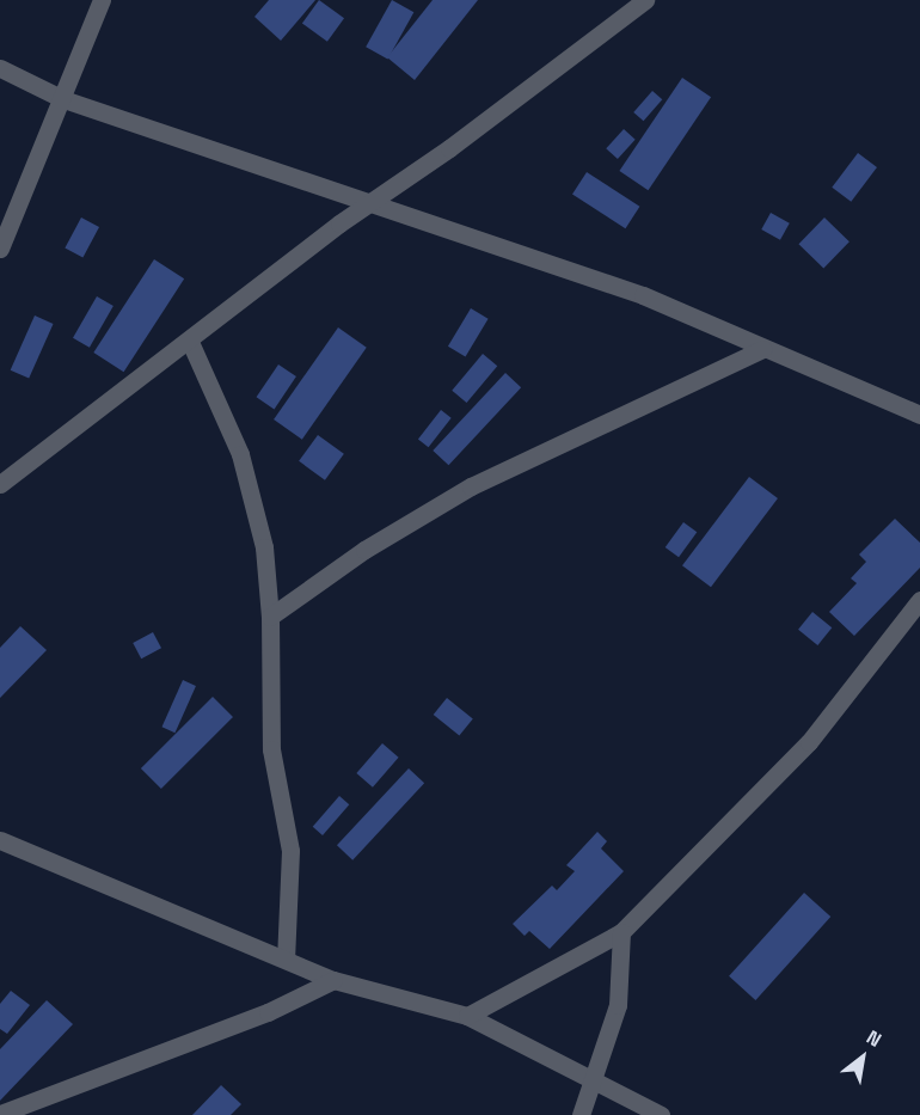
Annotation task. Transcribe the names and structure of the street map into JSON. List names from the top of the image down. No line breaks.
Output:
{"north":"top right"}
